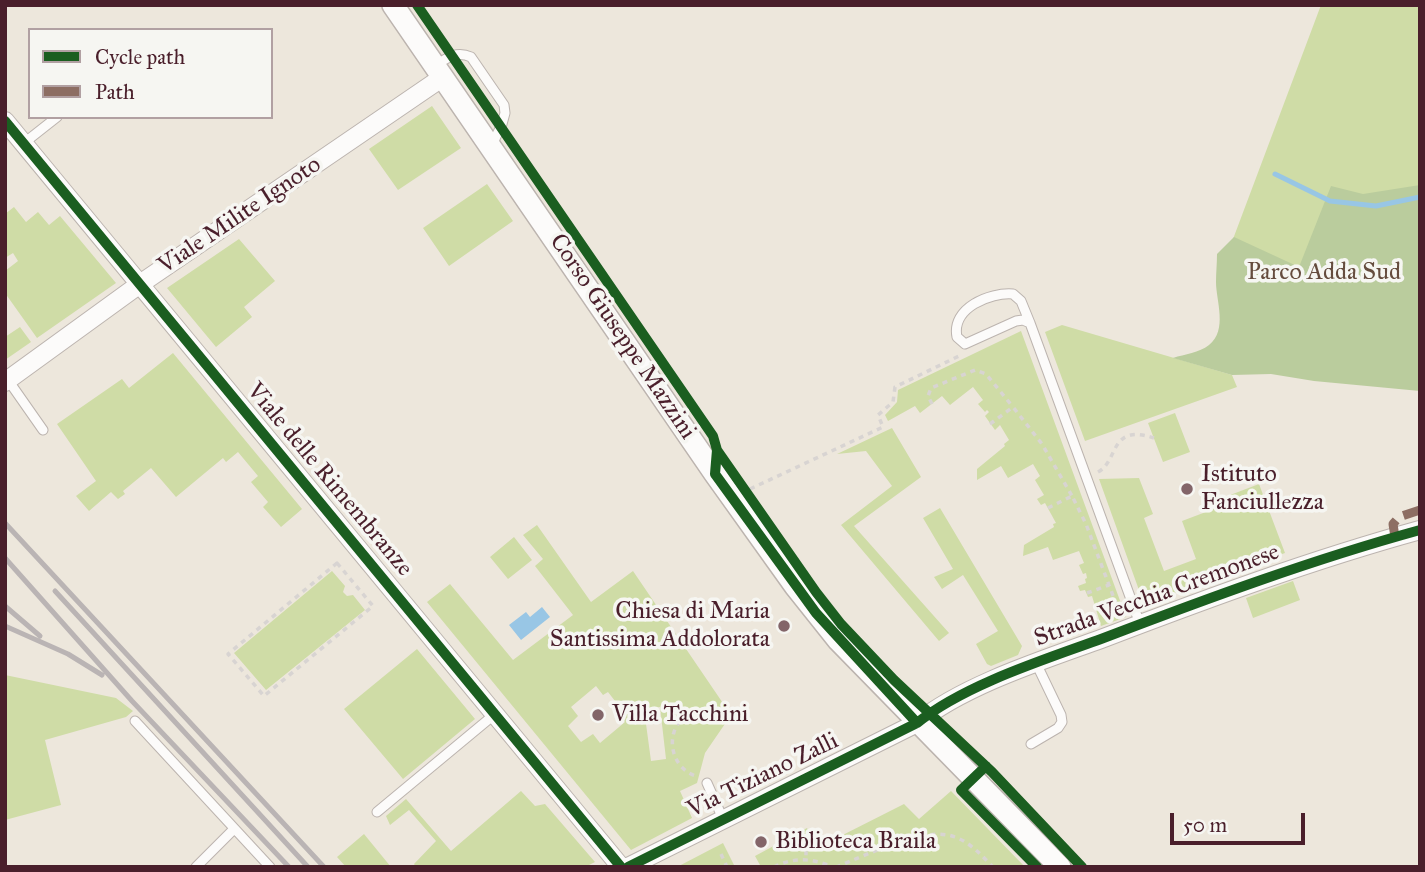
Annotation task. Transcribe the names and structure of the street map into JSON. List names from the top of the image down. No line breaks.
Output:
{"streets":{"street":["Viale Milite Ignoto","Corso Giuseppe Mazzini","Viale delle Rimembranze","Strada Vecchia Cremonese","Via Tiziano Zalli"]},"crossings":[["Viale Milite Ignoto","Corso Giuseppe Mazzini"],["Viale Milite Ignoto","Viale delle Rimembranze"],["Corso Giuseppe Mazzini","Strada Vecchia Cremonese"],["Corso Giuseppe Mazzini","Via Tiziano Zalli"],["Strada Vecchia Cremonese","Via Tiziano Zalli"]],"parks":["Parco Adda Sud"],"places":["Istituto Fanciullezza","Chiesa di Maria Santissima Addolorata","Villa Tacchini","Biblioteca Braila"],"legend":["Cycle path","Path"],"scale_bar":"50 m"}
